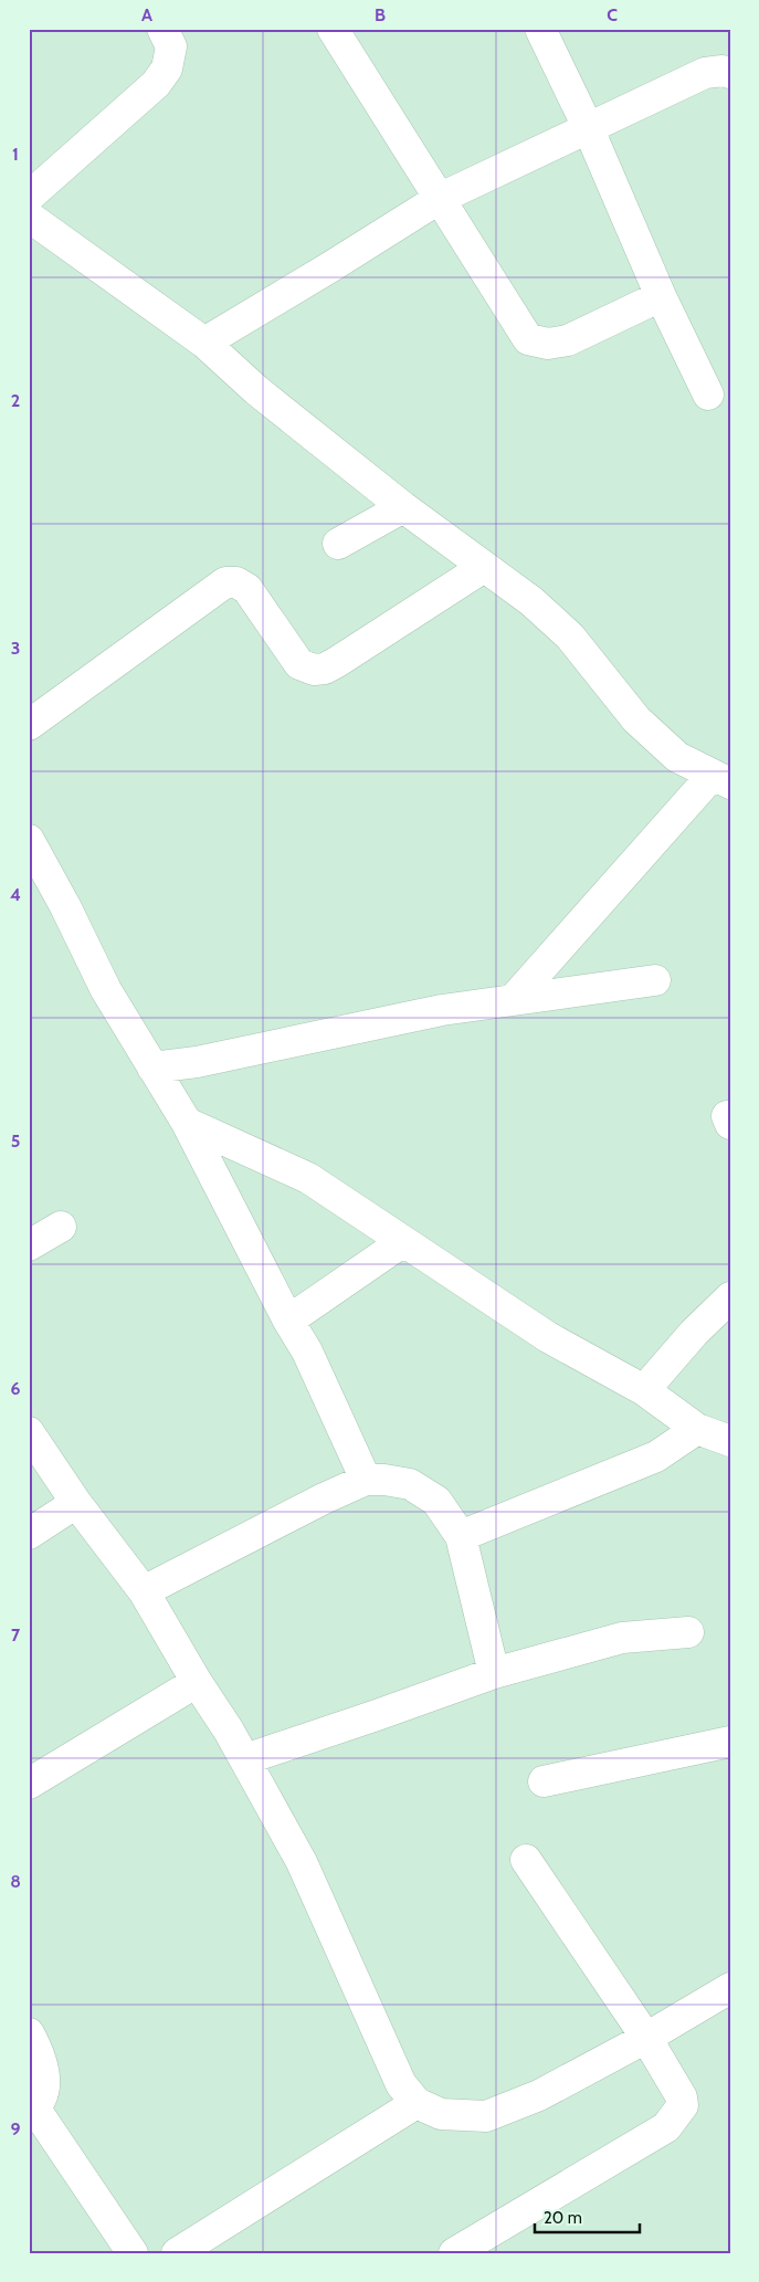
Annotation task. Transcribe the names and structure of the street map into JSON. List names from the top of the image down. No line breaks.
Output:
{"scale_bar":"20 m","grid":{"columns":["A","B","C"],"rows":["1","2","3","4","5","6","7","8","9"]}}
